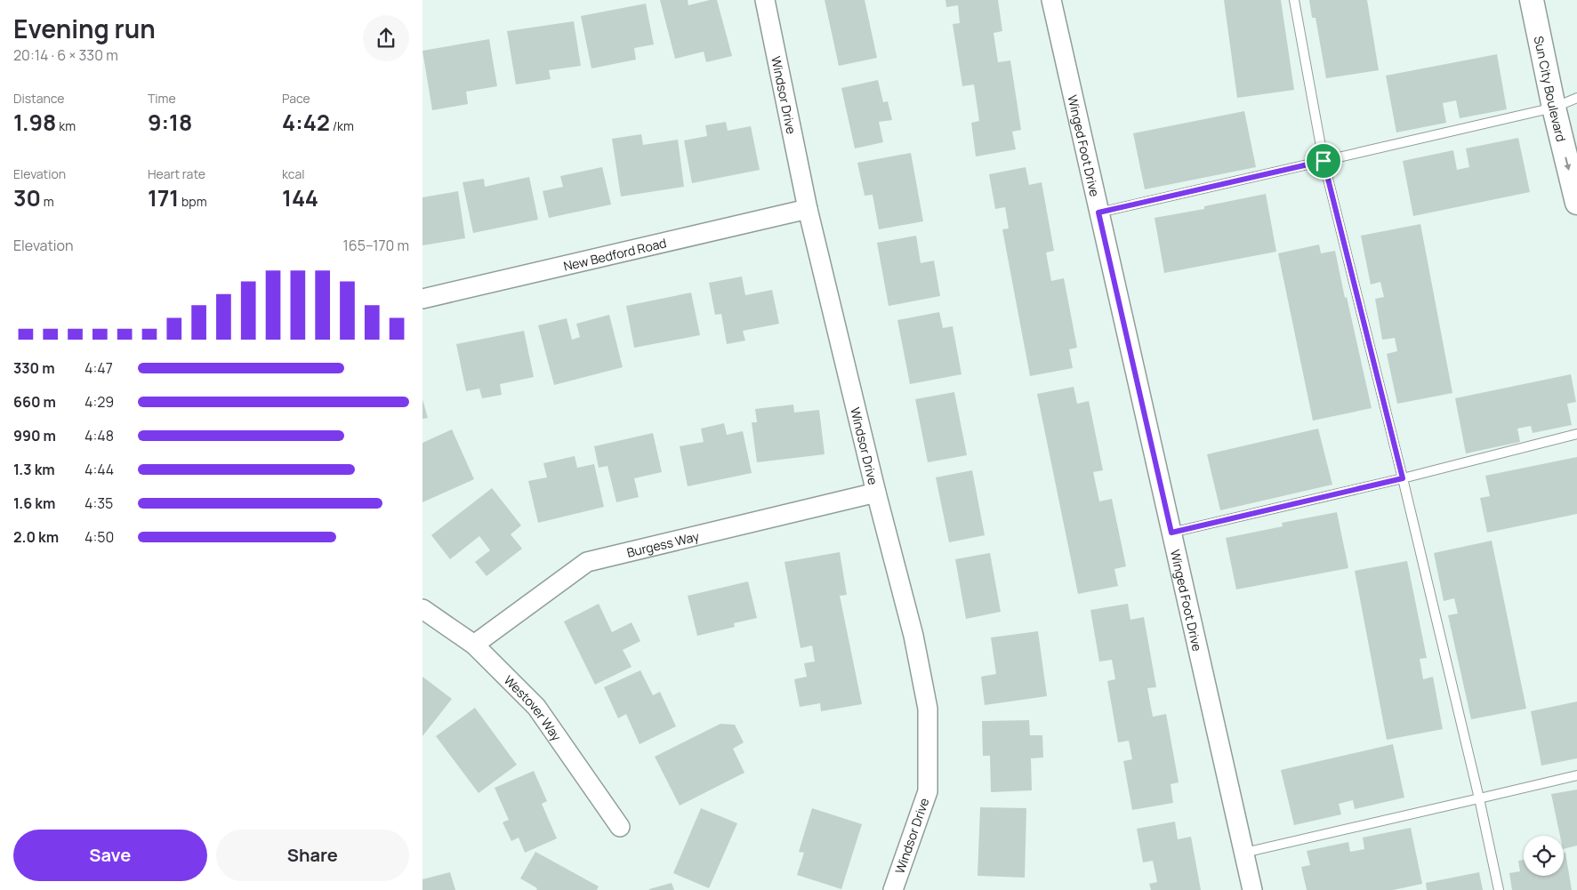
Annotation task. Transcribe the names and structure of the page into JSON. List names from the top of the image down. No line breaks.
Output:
{"streets":{"street":["Sun City Boulevard","Windsor Drive","Winged Foot Drive","New Bedford Road","Burgess Way","Westover Way"]},"crossings":[["Windsor Drive","New Bedford Road"],["Windsor Drive","Burgess Way"],["Burgess Way","Westover Way"]],"one_way":["Sun City Boulevard"],"page":{"heading":["Evening run","20:14 · 6 × 330 m"],"stats":[["Distance","1.98 km"],["Time","9:18"],["Pace","4:42 /km"],["Elevation","30 m"],["Heart rate","171 bpm"],["kcal","144"]],"chart":["Elevation","165–170 m"],"list":[{"name":"330 m","note":"4:47"},{"name":"660 m","note":"4:29"},{"name":"990 m","note":"4:48"},{"name":"1.3 km","note":"4:44"},{"name":"1.6 km","note":"4:35"},{"name":"2.0 km","note":"4:50"}],"buttons":["Save","Share"]}}
